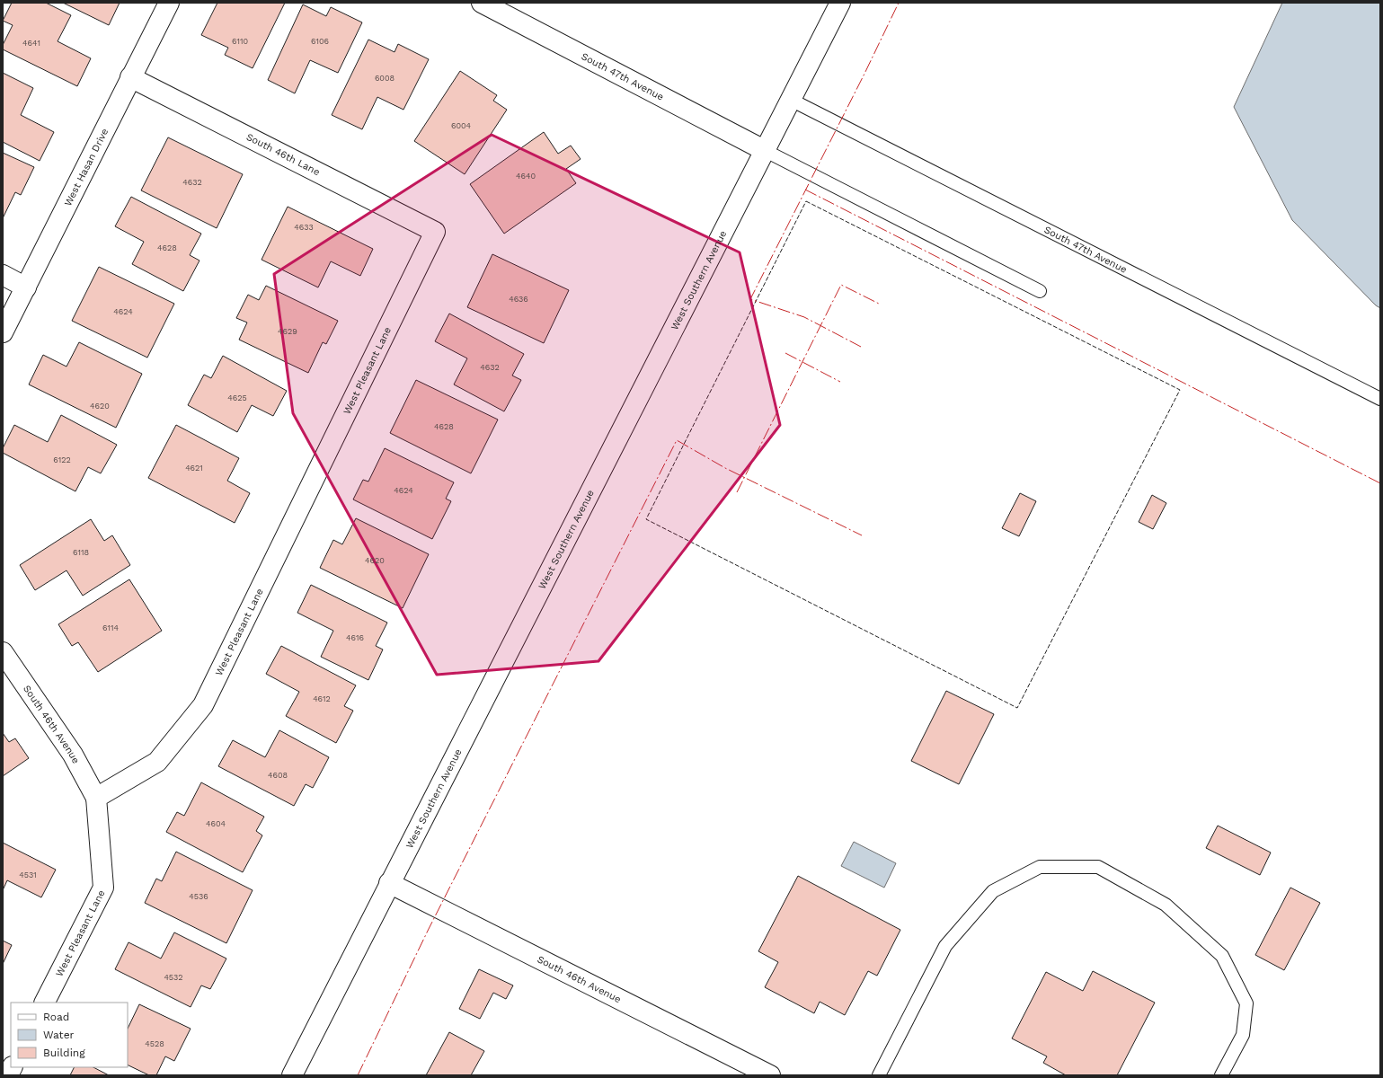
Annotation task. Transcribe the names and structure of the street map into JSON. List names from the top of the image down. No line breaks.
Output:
{"streets":{"street":["South 47th Avenue","South 46th Lane","West Hasan Drive","West Southern Avenue","West Pleasant Lane","South 46th Avenue"]},"crossings":[["South 47th Avenue","West Southern Avenue"],["South 46th Lane","West Hasan Drive"],["South 46th Lane","West Pleasant Lane"],["West Southern Avenue","South 46th Avenue"],["West Pleasant Lane","South 46th Avenue"]],"house_numbers":["6110","6106","4641","6008","6004","4640","4632","4633","4628","4636","4624","4629","4632","4625","4620","4628","6122","4621","4624","6118","4620","6114","4616","4612","4608","4604","4531","4536","4532","4528"],"legend":["Road","Water","Building"]}
